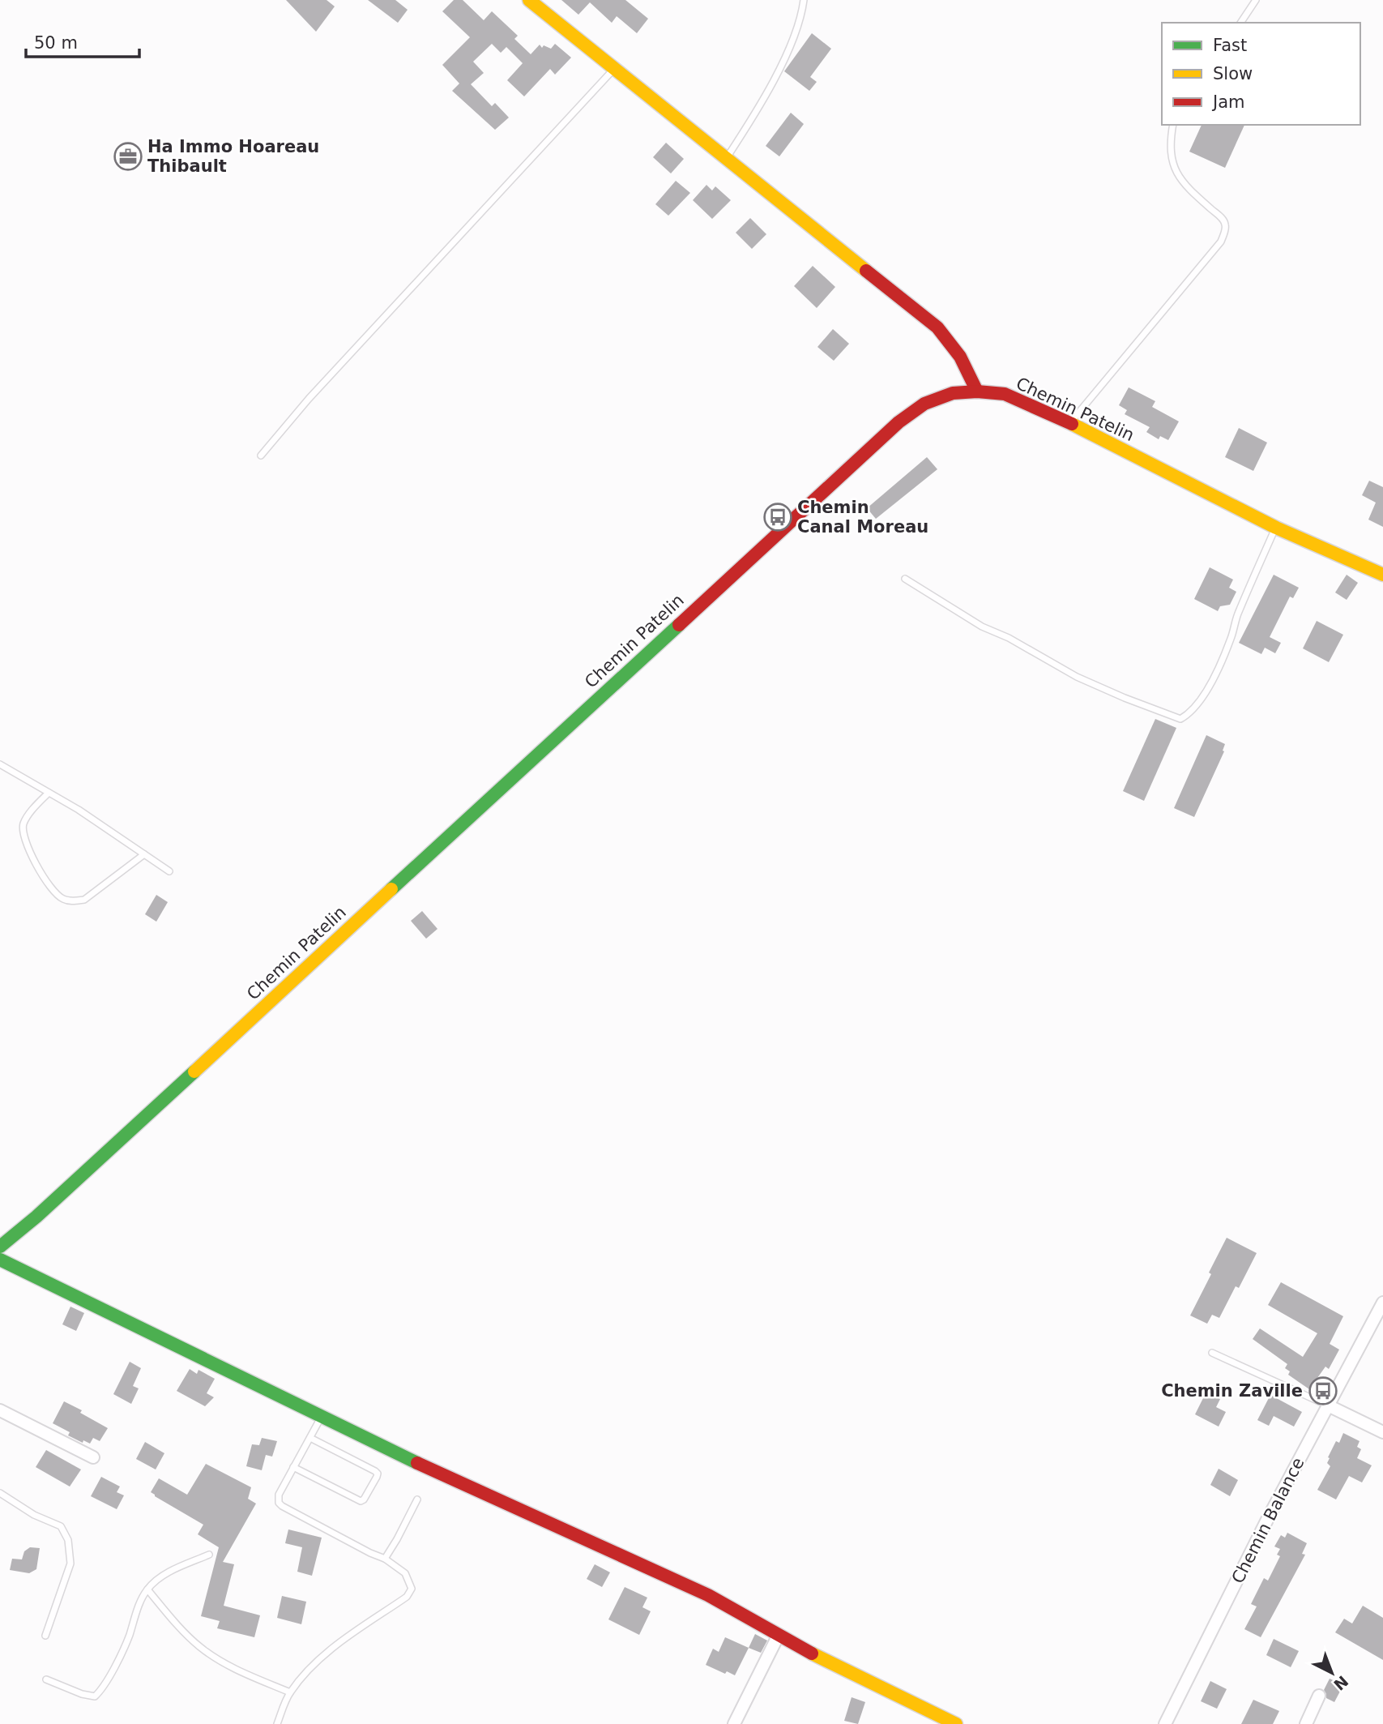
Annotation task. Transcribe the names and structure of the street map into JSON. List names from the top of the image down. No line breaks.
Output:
{"streets":{"main road":["Chemin Patelin"],"street":["Chemin Balance"]},"places":{"office":["Ha Immo Hoareau Thibault"],"bus stop":["Chemin Canal Moreau","Chemin Zaville"]},"legend":["Fast","Slow","Jam"],"scale_bar":"50 m","north":"bottom right"}
